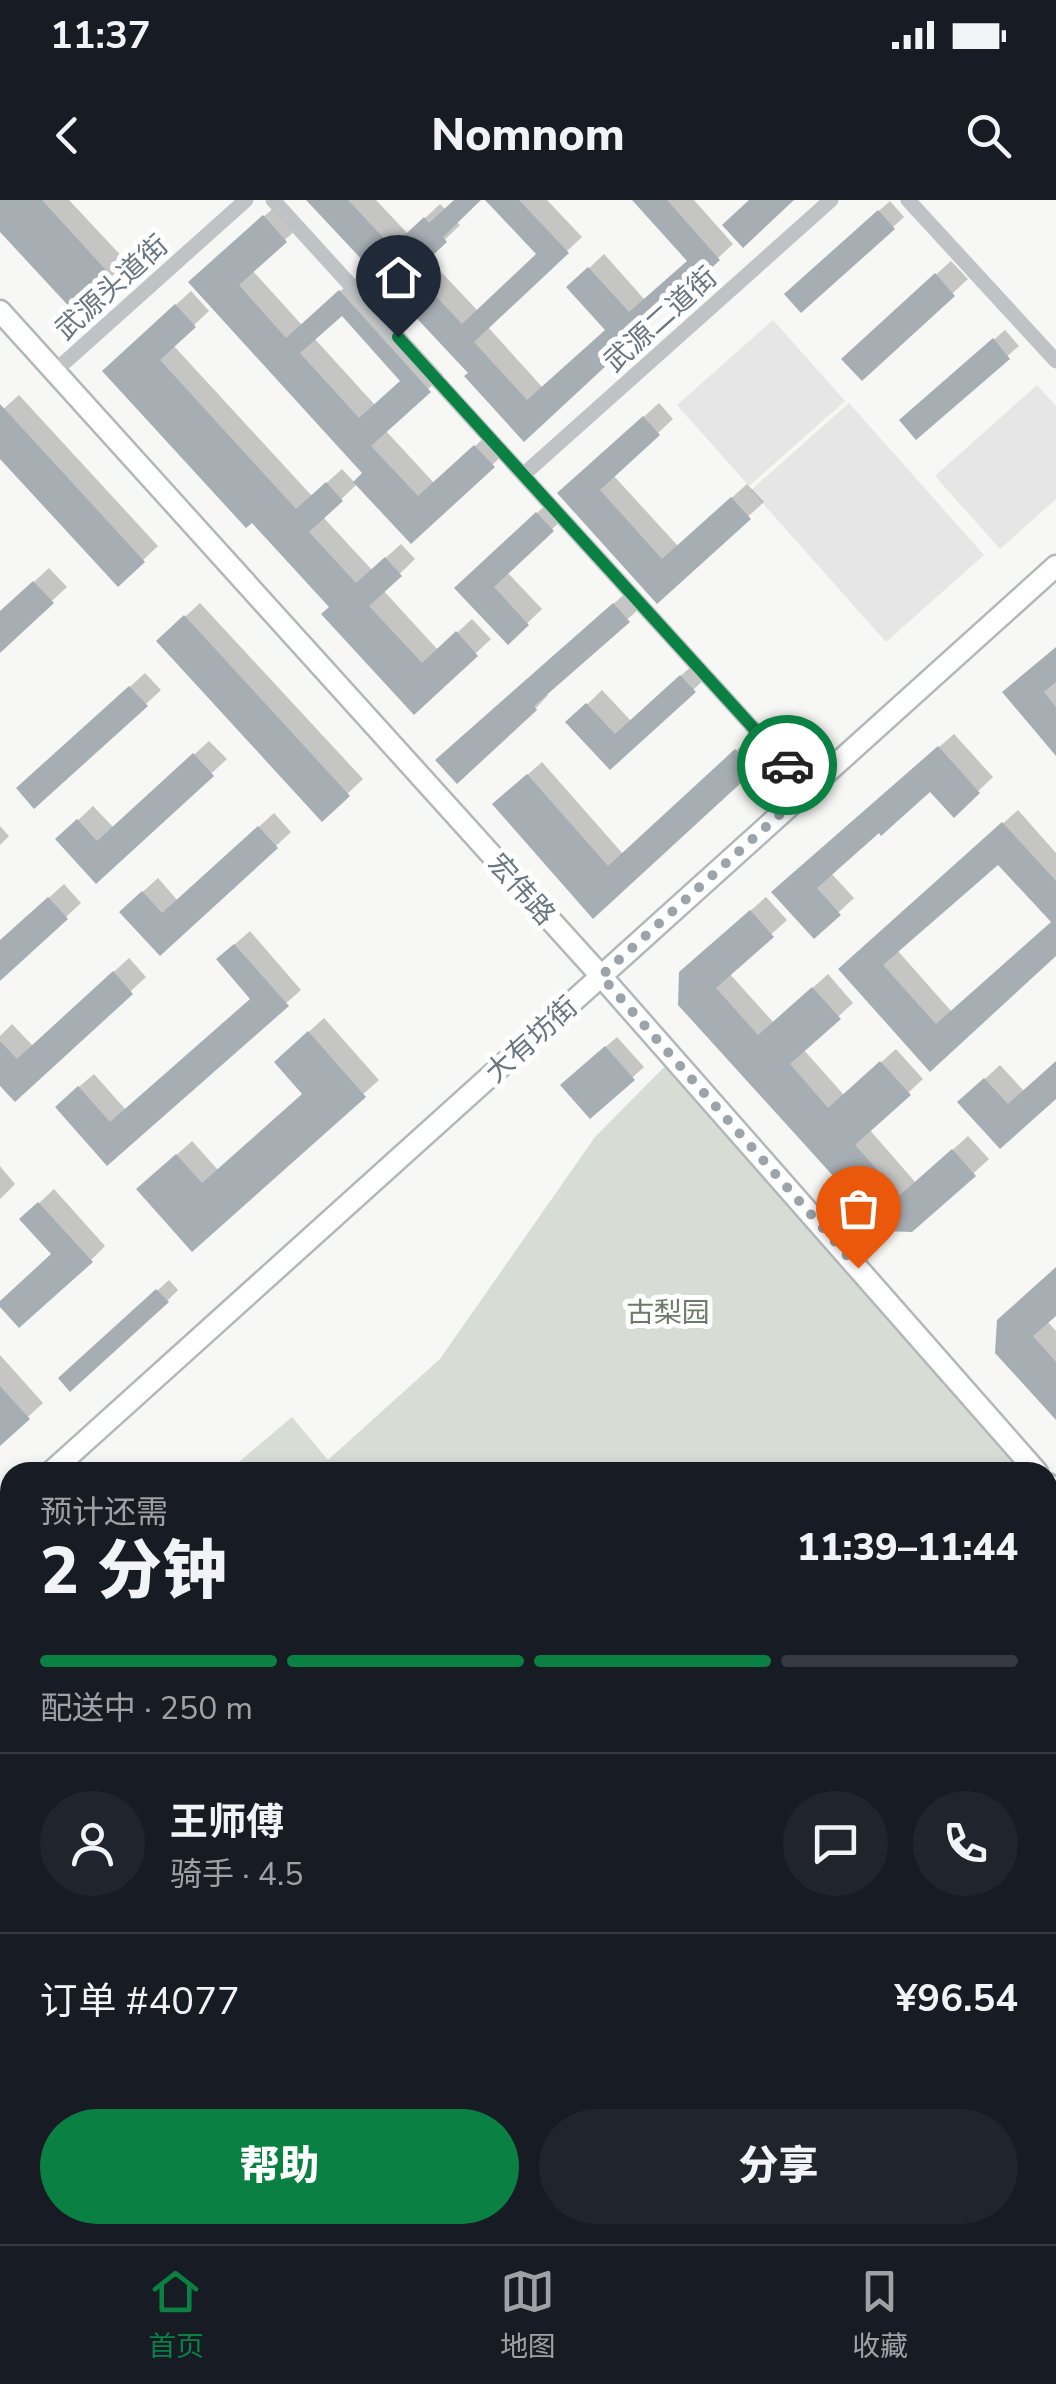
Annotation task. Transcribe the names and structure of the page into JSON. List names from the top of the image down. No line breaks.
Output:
{"streets":{"main road":["宏伟路","大有坊街"],"street":["武源头道街","武源二道街"]},"crossings":[["武源头道街","宏伟路"],["宏伟路","大有坊街"]],"parks":["古梨园"],"page":{"status":"11:37","header":"Nomnom","heading":["2 分钟","预计还需","11:39–11:44"],"panel":["王师傅","骑手 · 4.5","订单 #4077","¥96.54"],"bar":"配送中 · 250 m","buttons":["帮助","分享"],"tabs":["首页","地图","收藏"]}}
